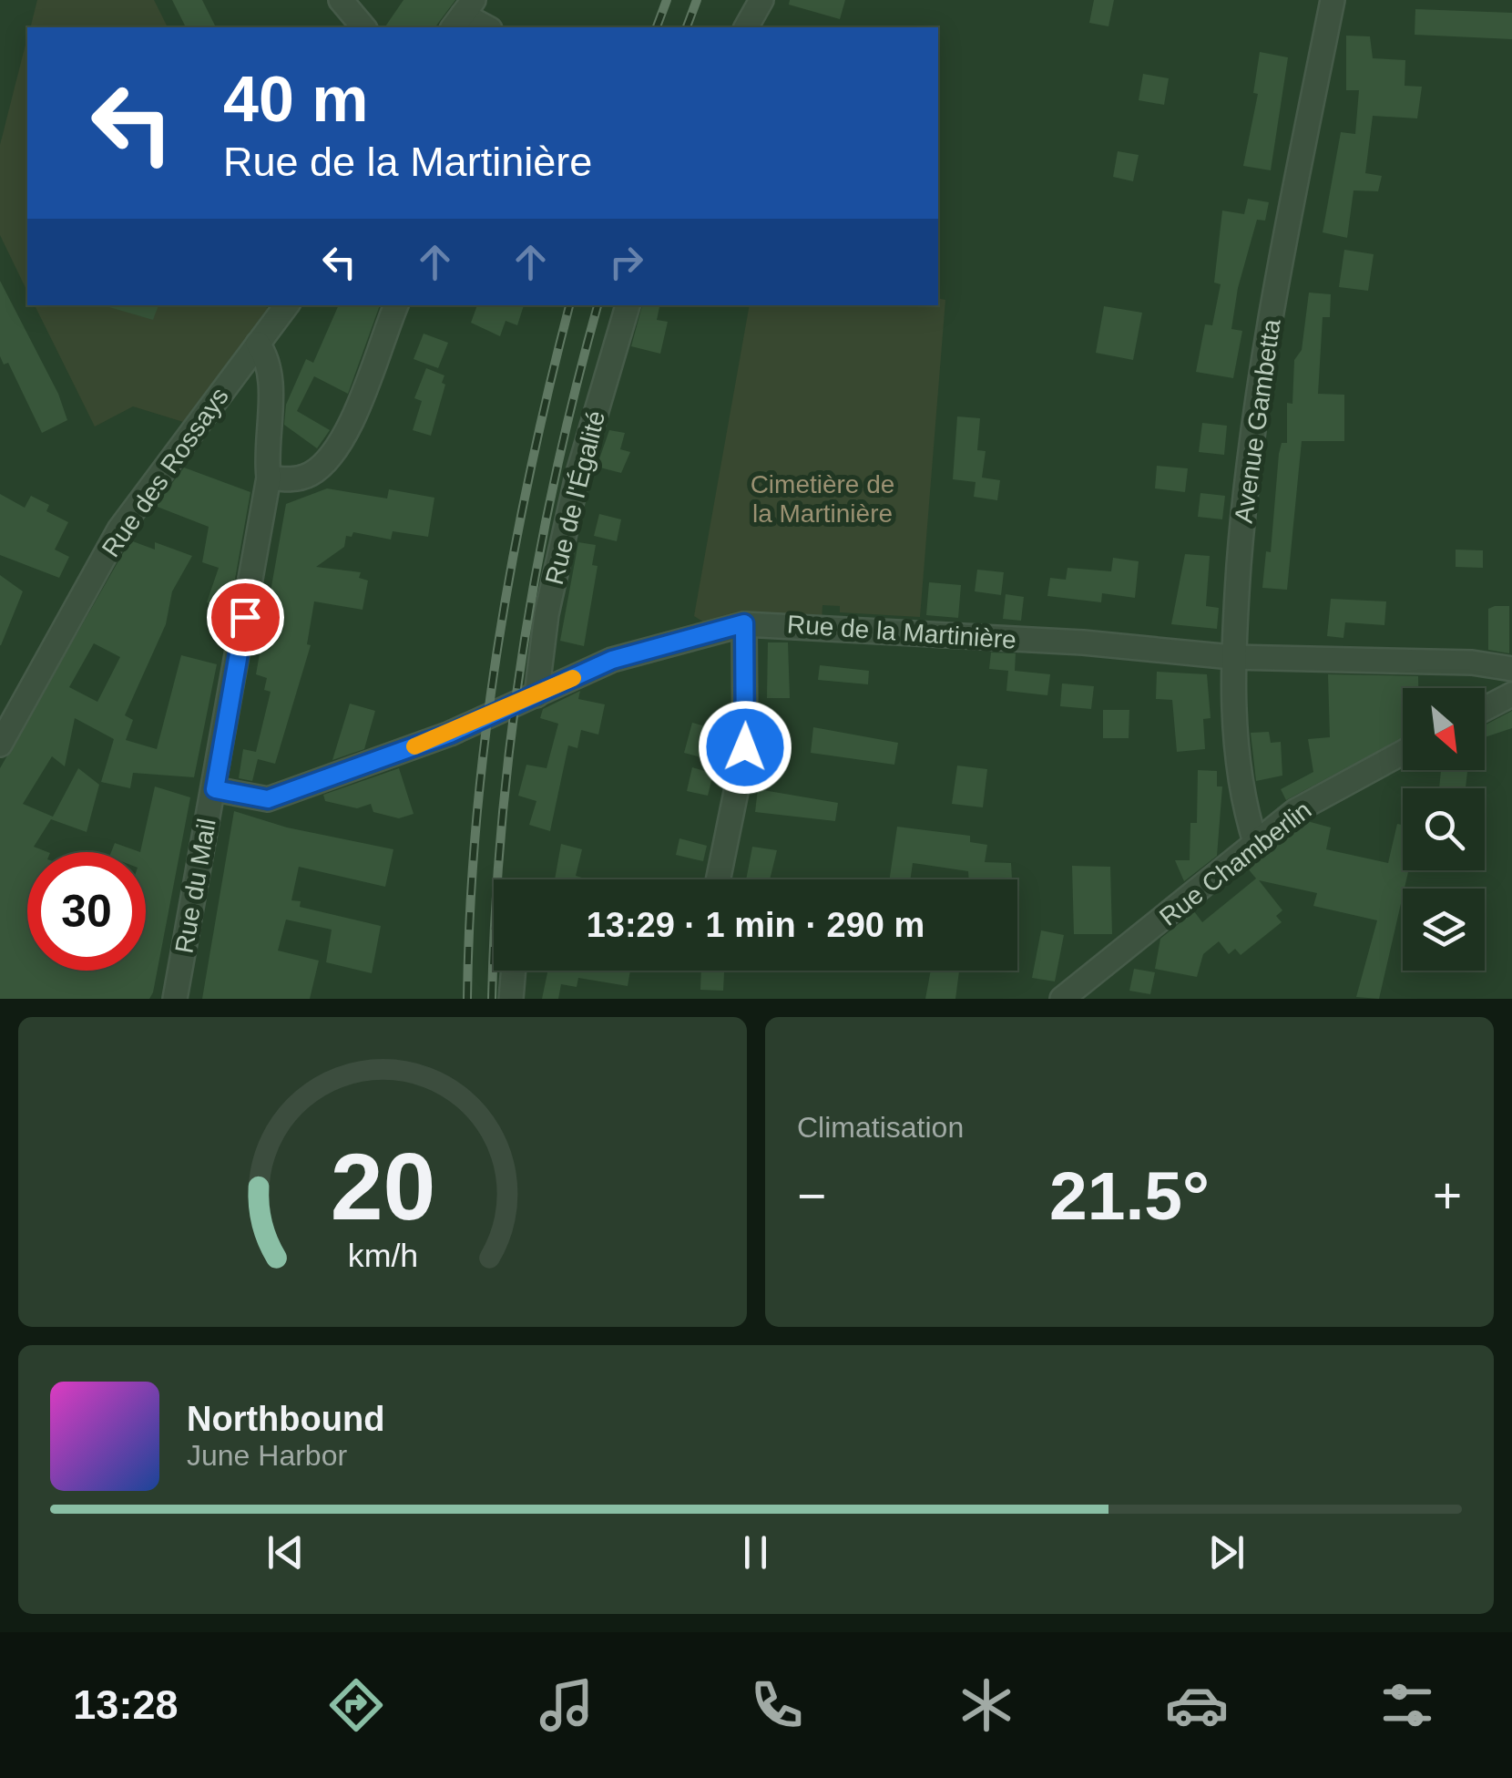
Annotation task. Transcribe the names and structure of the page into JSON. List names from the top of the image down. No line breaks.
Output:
{"streets":{"street":["Avenue Gambetta","Rue des Rossays","Rue de l'Égalité","Rue de la Martinière","Rue Chamberlin","Rue du Mail"]},"crossings":[["Avenue Gambetta","Rue de la Martinière"],["Avenue Gambetta","Rue Chamberlin"],["Rue des Rossays","Rue du Mail"],["Rue de l'Égalité","Rue de la Martinière"],["Rue de la Martinière","Rue du Mail"]],"parks":["Cimetière de la Martinière"],"north":"bottom right","page":{"turn":["40 m","Rue de la Martinière"],"limit":"30","trip":"13:29 · 1 min · 290 m","tile":"Climatisation","heat":["−","21.5°","+"],"song":["Northbound","June Harbor"],"tabs":"13:28","gauge":["20","km/h"]}}
